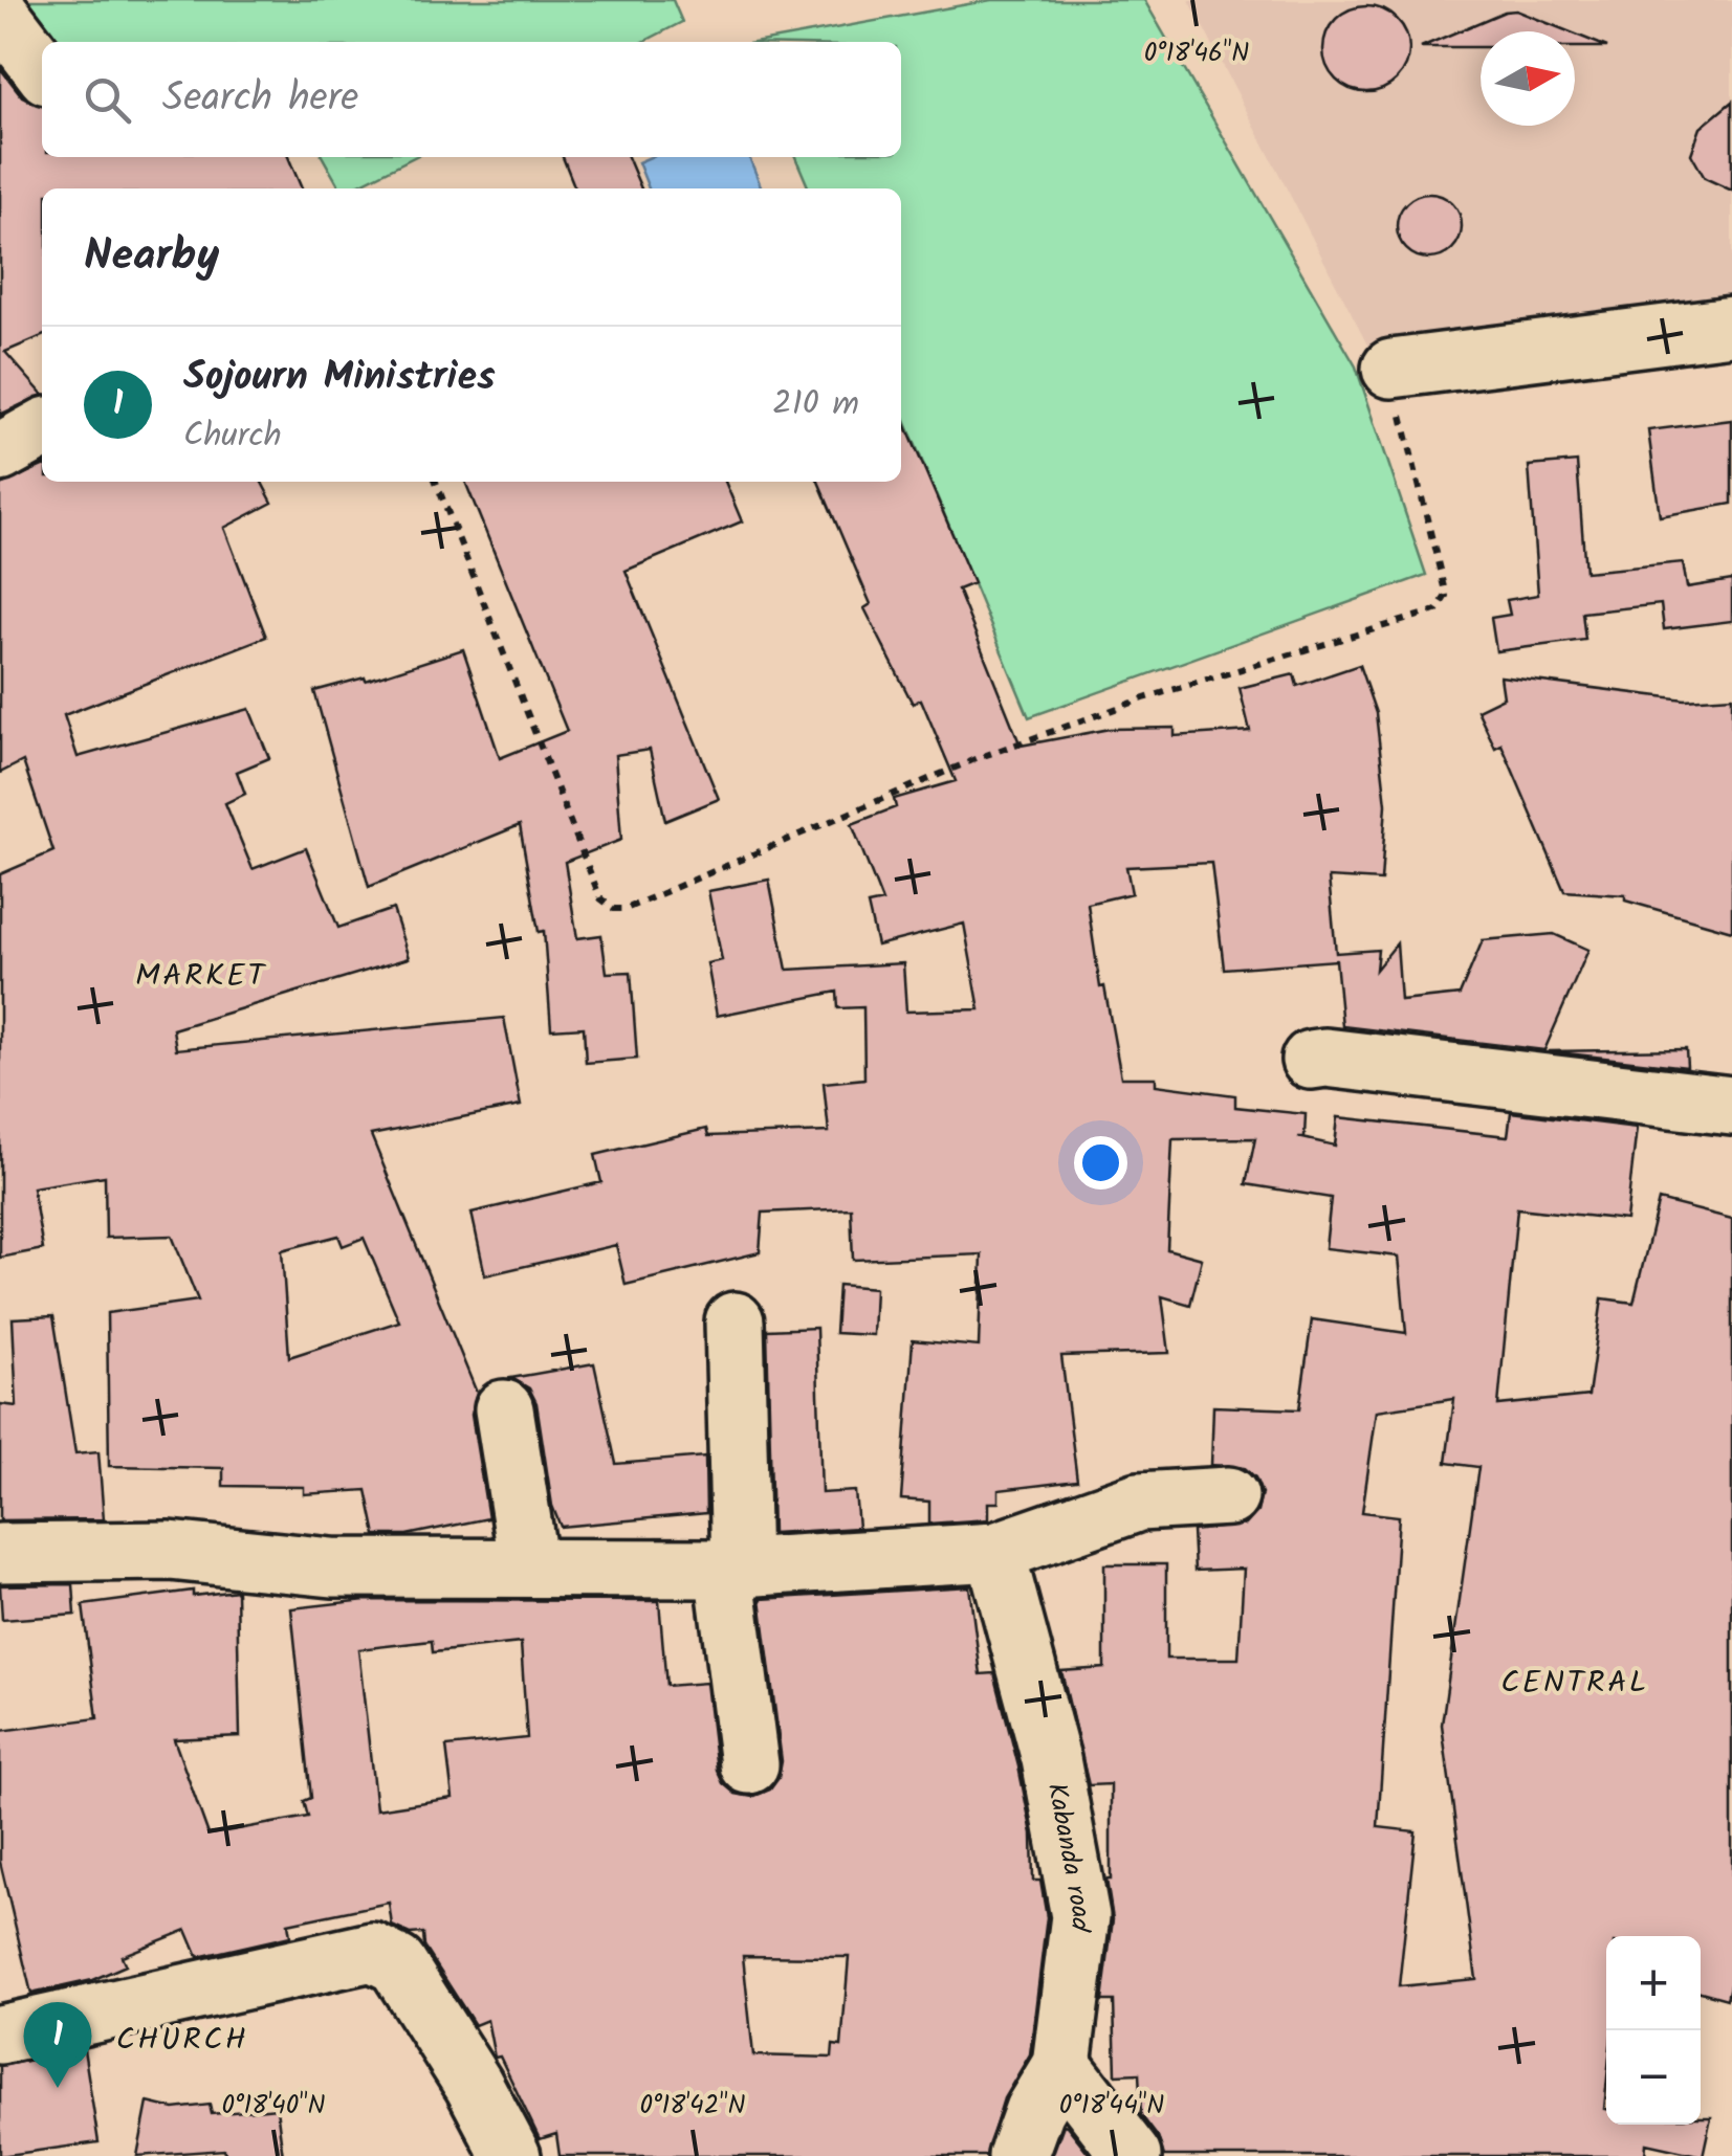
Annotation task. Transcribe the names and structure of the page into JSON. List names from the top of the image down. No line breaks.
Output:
{"streets":{"street":["Kabanda road"]},"districts":["MARKET","CENTRAL","CHURCH"],"north":"right","page":{"search":"Search here","heading":"Nearby","list":[{"mark":"1","name":"Sojourn Ministries","note":"Church","value":"210 m"}],"map_buttons":["+","−"],"pins":"1"},"coordinates":["0°18'46\"N","0°18'40\"N","0°18'42\"N","0°18'44\"N"]}
